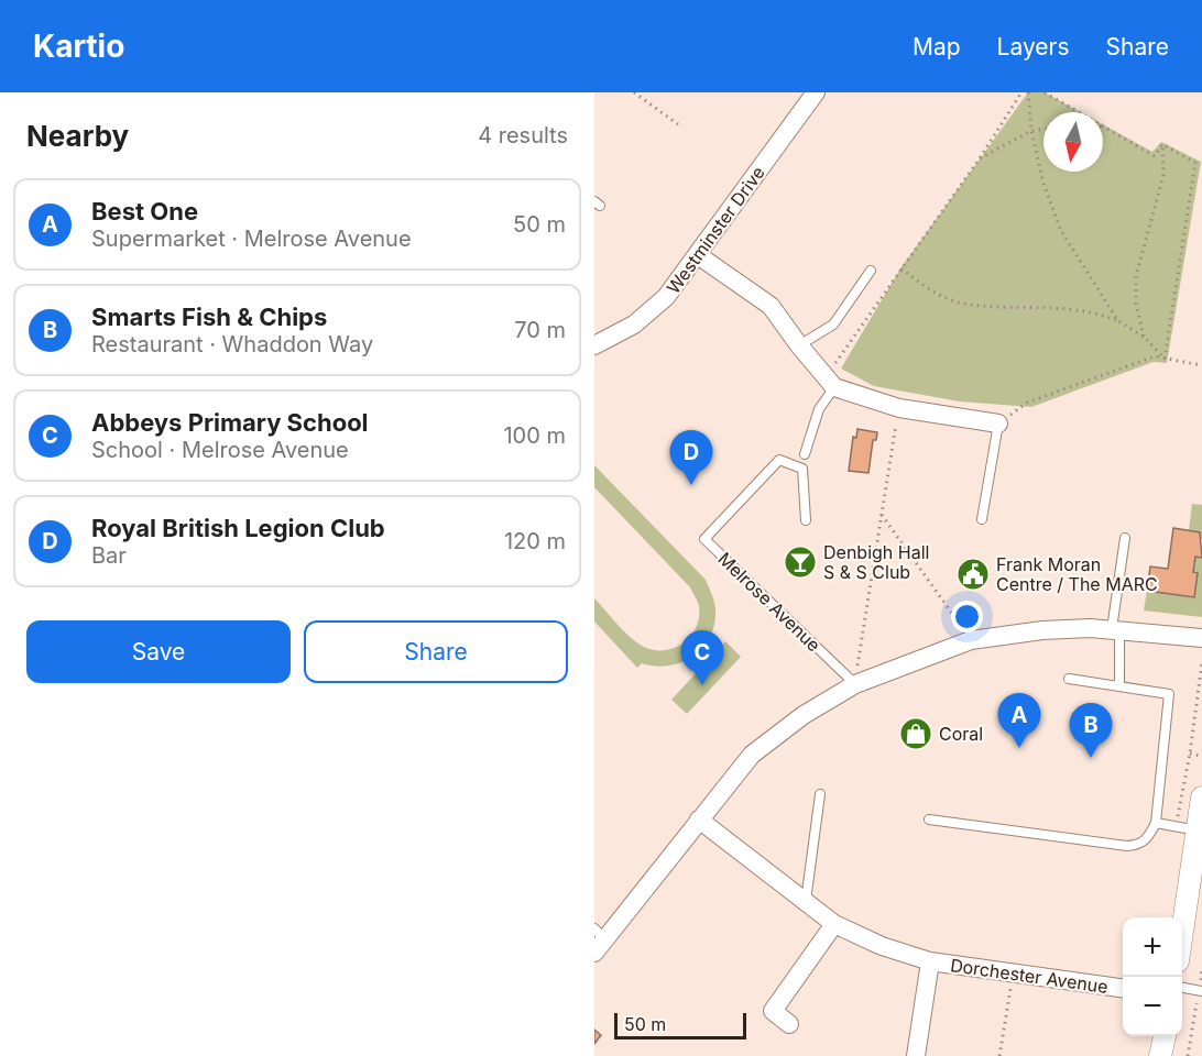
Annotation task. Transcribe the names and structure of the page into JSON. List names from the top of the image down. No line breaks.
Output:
{"streets":{"street":["Westminster Drive","Dorchester Avenue"],"lane":["Melrose Avenue"]},"places":{"bar":["Denbigh Hall S & S Club"],"public building":["Frank Moran Centre / The MARC"],"shop":["Coral"]},"scale_bar":"50 m","north":"bottom","page":{"header":"Kartio","nav":["Map","Layers","Share"],"heading":["Nearby","4 results"],"list":[{"mark":"A","name":"Best One","note":"Supermarket · Melrose Avenue","value":"50 m"},{"mark":"B","name":"Smarts Fish & Chips","note":"Restaurant · Whaddon Way","value":"70 m"},{"mark":"C","name":"Abbeys Primary School","note":"School · Melrose Avenue","value":"100 m"},{"mark":"D","name":"Royal British Legion Club","note":"Bar","value":"120 m"}],"pins":["D","C","A","B"],"buttons":["Save","Share"],"map_buttons":["+","−"],"scale":"50 m"}}
